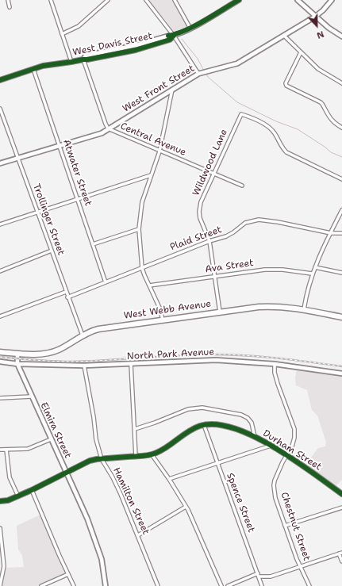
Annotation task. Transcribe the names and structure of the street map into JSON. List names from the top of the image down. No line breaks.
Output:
{"streets":{"highway":["West Webb Avenue"],"street":["West Davis Street","West Front Street","Central Avenue","Wildwood Lane","Atwater Street","Trollinger Street","Plaid Street","Ava Street","North Park Avenue","Elmira Street","Durham Street","Hamilton Street","Spence Street","Chestnut Street"]},"crossings":[["West Davis Street","Central Avenue"],["West Davis Street","Atwater Street"],["West Front Street","Central Avenue"],["West Front Street","Atwater Street"],["West Front Street","Trollinger Street"],["Central Avenue","Wildwood Lane"],["Wildwood Lane","Plaid Street"],["Wildwood Lane","Ava Street"],["Wildwood Lane","West Webb Avenue"],["Atwater Street","Plaid Street"],["Trollinger Street","Plaid Street"],["Trollinger Street","West Webb Avenue"],["West Webb Avenue","Elmira Street"],["North Park Avenue","Elmira Street"],["North Park Avenue","Hamilton Street"],["North Park Avenue","Chestnut Street"],["Elmira Street","Durham Street"],["Durham Street","Hamilton Street"],["Durham Street","Spence Street"],["Durham Street","Chestnut Street"]],"north":"bottom"}
